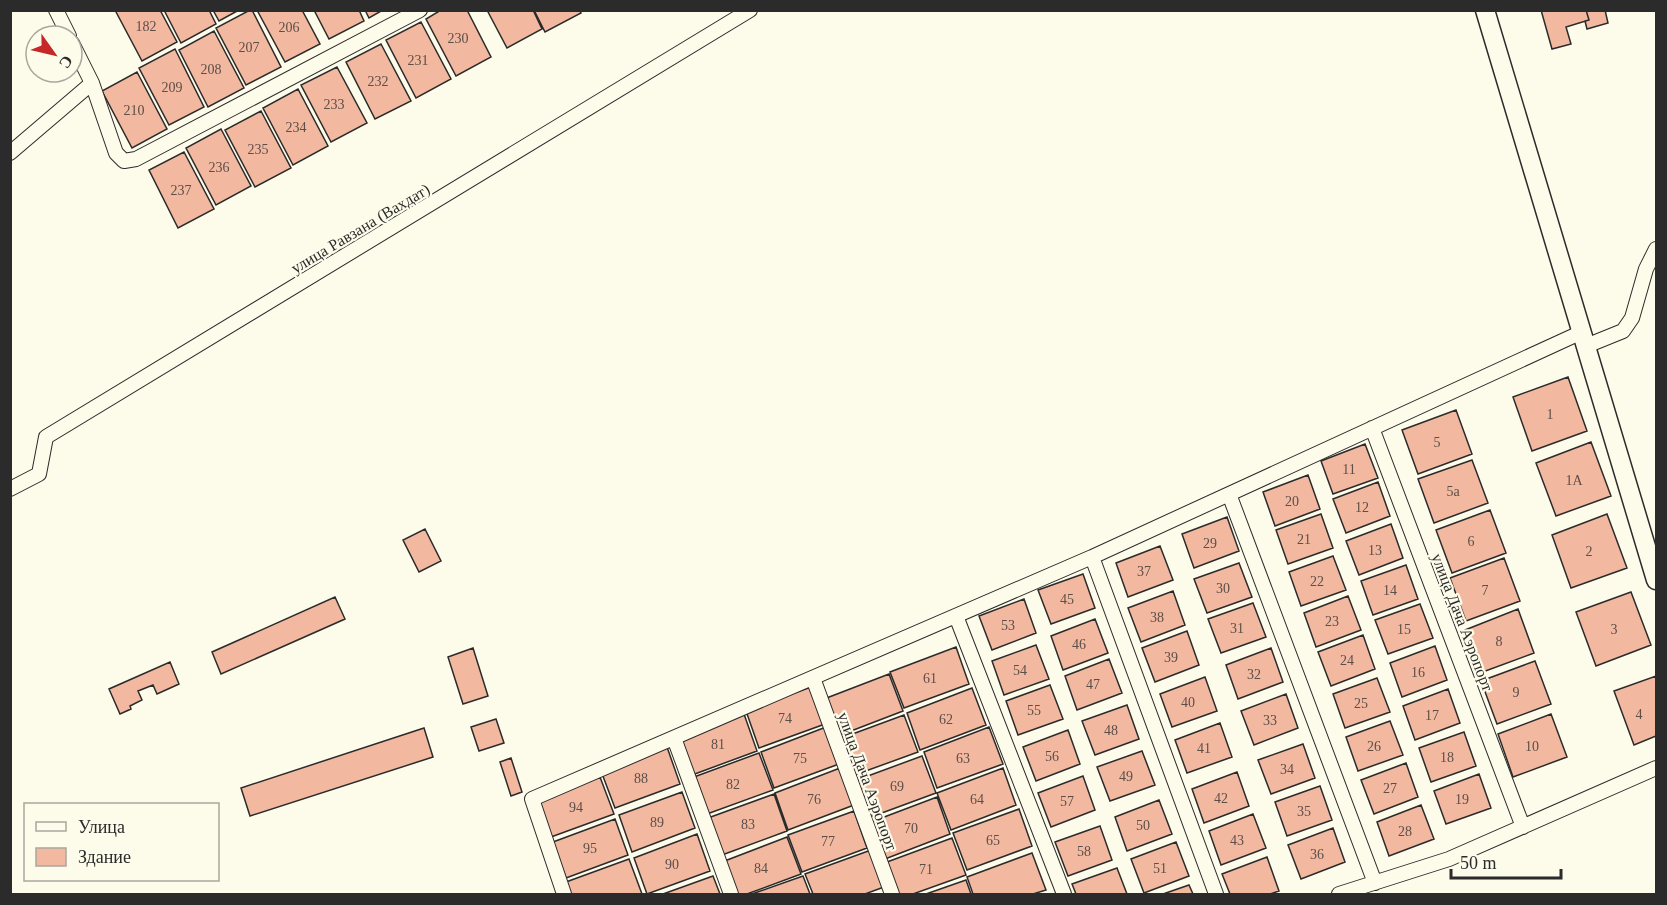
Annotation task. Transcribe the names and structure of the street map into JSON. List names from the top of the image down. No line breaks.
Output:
{"streets":{"street":["улица Равзана (Вахдат)","улица Дача Аэропорт"]},"house_numbers":["182","206","230","207","231","208","232","209","233","210","234","235","236","237","1","5","11","1А","5а","20","12","21","6","29","13","2","37","22","30","14","7","45","38","23","53","31","15","3","8","46","39","24","54","16","32","61","47","9","40","25","55","4","17","74","62","33","48","81","26","10","41","56","18","75","63","34","49","88","82","69","27","42","76","64","19","57","94","35","89","83","50","70","28","65","43","77","95","58","36","90","84","51","71"],"legend":["Улица","Здание"],"scale_bar":"50 m","north":"bottom right"}
